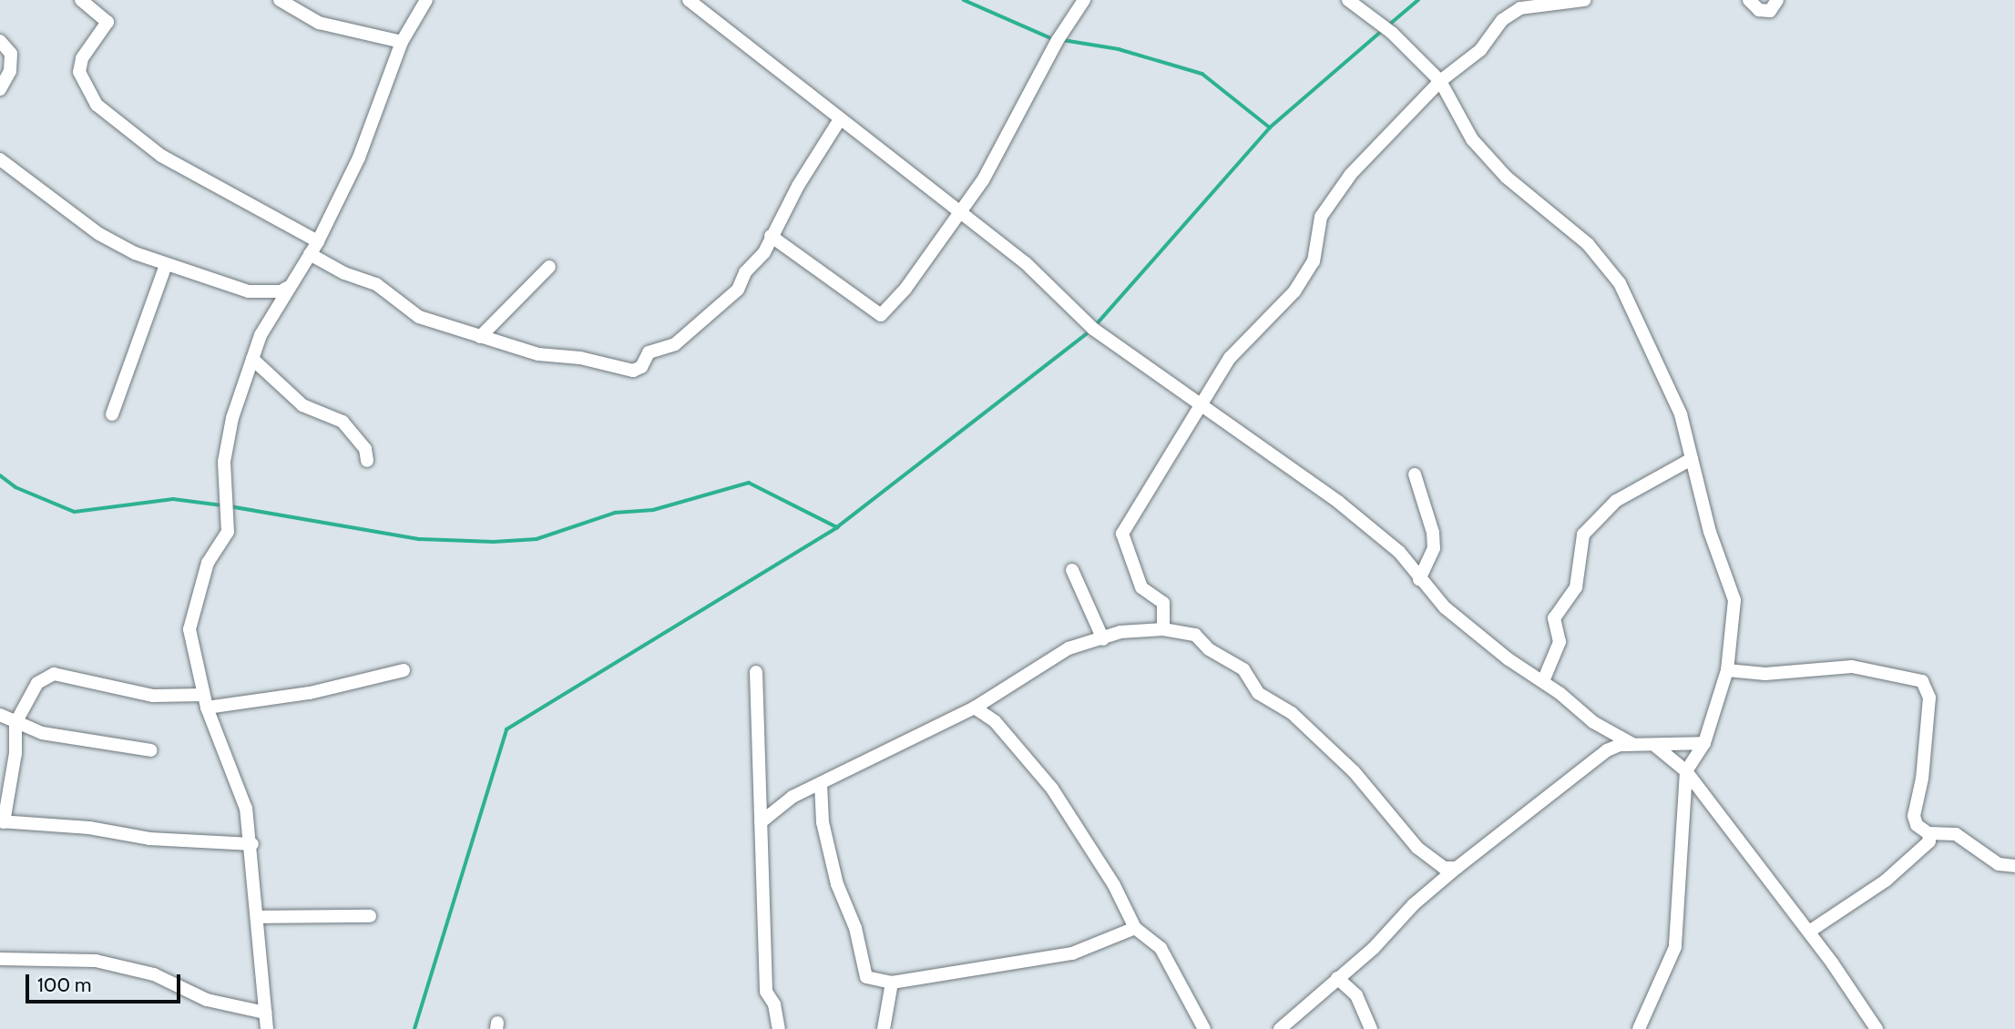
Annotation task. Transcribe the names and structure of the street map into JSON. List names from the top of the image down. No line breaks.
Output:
{"scale_bar":"100 m"}
